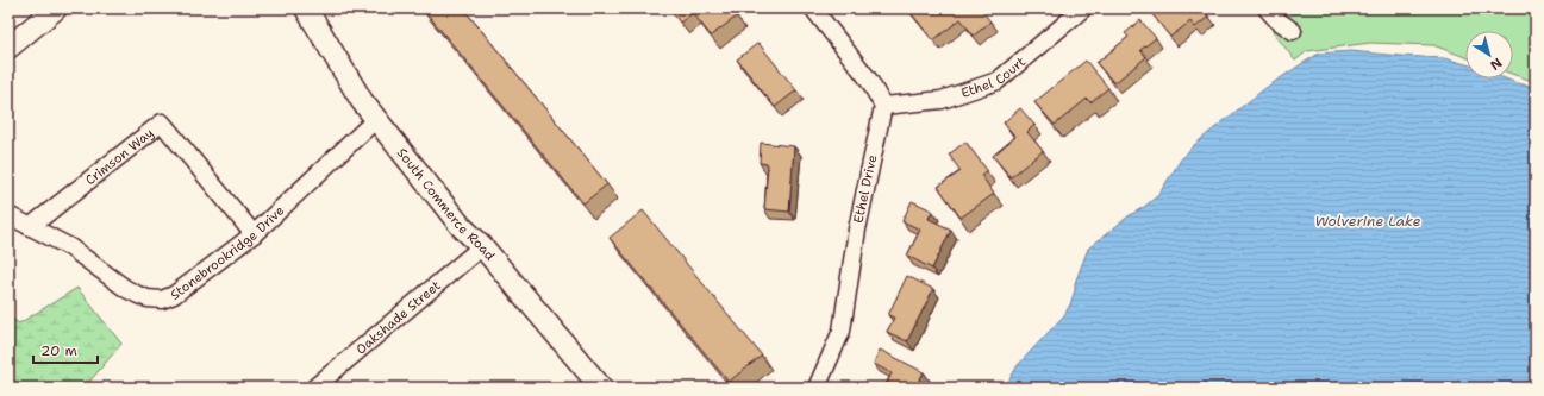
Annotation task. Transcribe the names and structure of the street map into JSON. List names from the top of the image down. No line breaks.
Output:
{"streets":{"street":["Ethel Court","Crimson Way","Ethel Drive","South Commerce Road","Stonebrookridge Drive","Oakshade Street"]},"crossings":[["Ethel Court","Ethel Drive"],["Crimson Way","Stonebrookridge Drive"],["South Commerce Road","Stonebrookridge Drive"],["South Commerce Road","Oakshade Street"]],"water":["Wolverine Lake"],"scale_bar":"20 m","north":"bottom right"}
